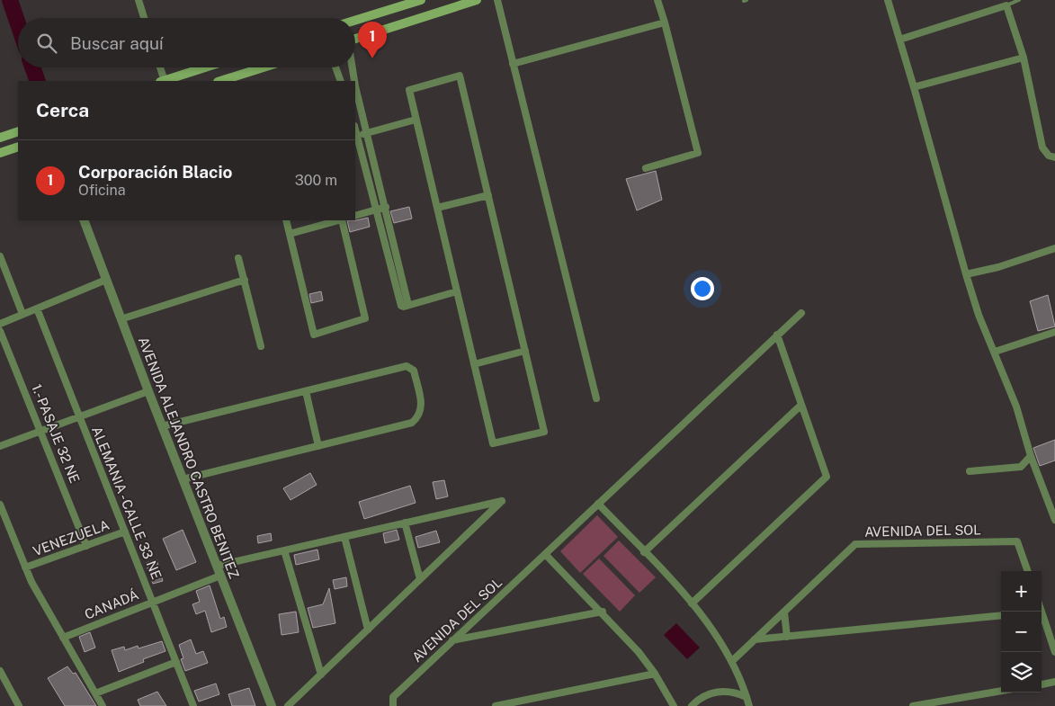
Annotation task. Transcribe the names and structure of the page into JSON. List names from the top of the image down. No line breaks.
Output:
{"streets":{"street":["1.- PASAJE 32 NE","AVENIDA ALEJANDRO CASTRO BENITEZ","ALEMANIA - CALLE 33 NE","AVENIDA DEL SOL","VENEZUELA","CANADÁ"]},"crossings":[["1.- PASAJE 32 NE","VENEZUELA"],["AVENIDA ALEJANDRO CASTRO BENITEZ","CANADÁ"],["ALEMANIA - CALLE 33 NE","VENEZUELA"],["ALEMANIA - CALLE 33 NE","CANADÁ"]],"page":{"search":"Buscar aquí","pins":"1","heading":"Cerca","list":[{"mark":"1","name":"Corporación Blacio","note":"Oficina","value":"300 m"}],"map_buttons":["+","−"]}}
